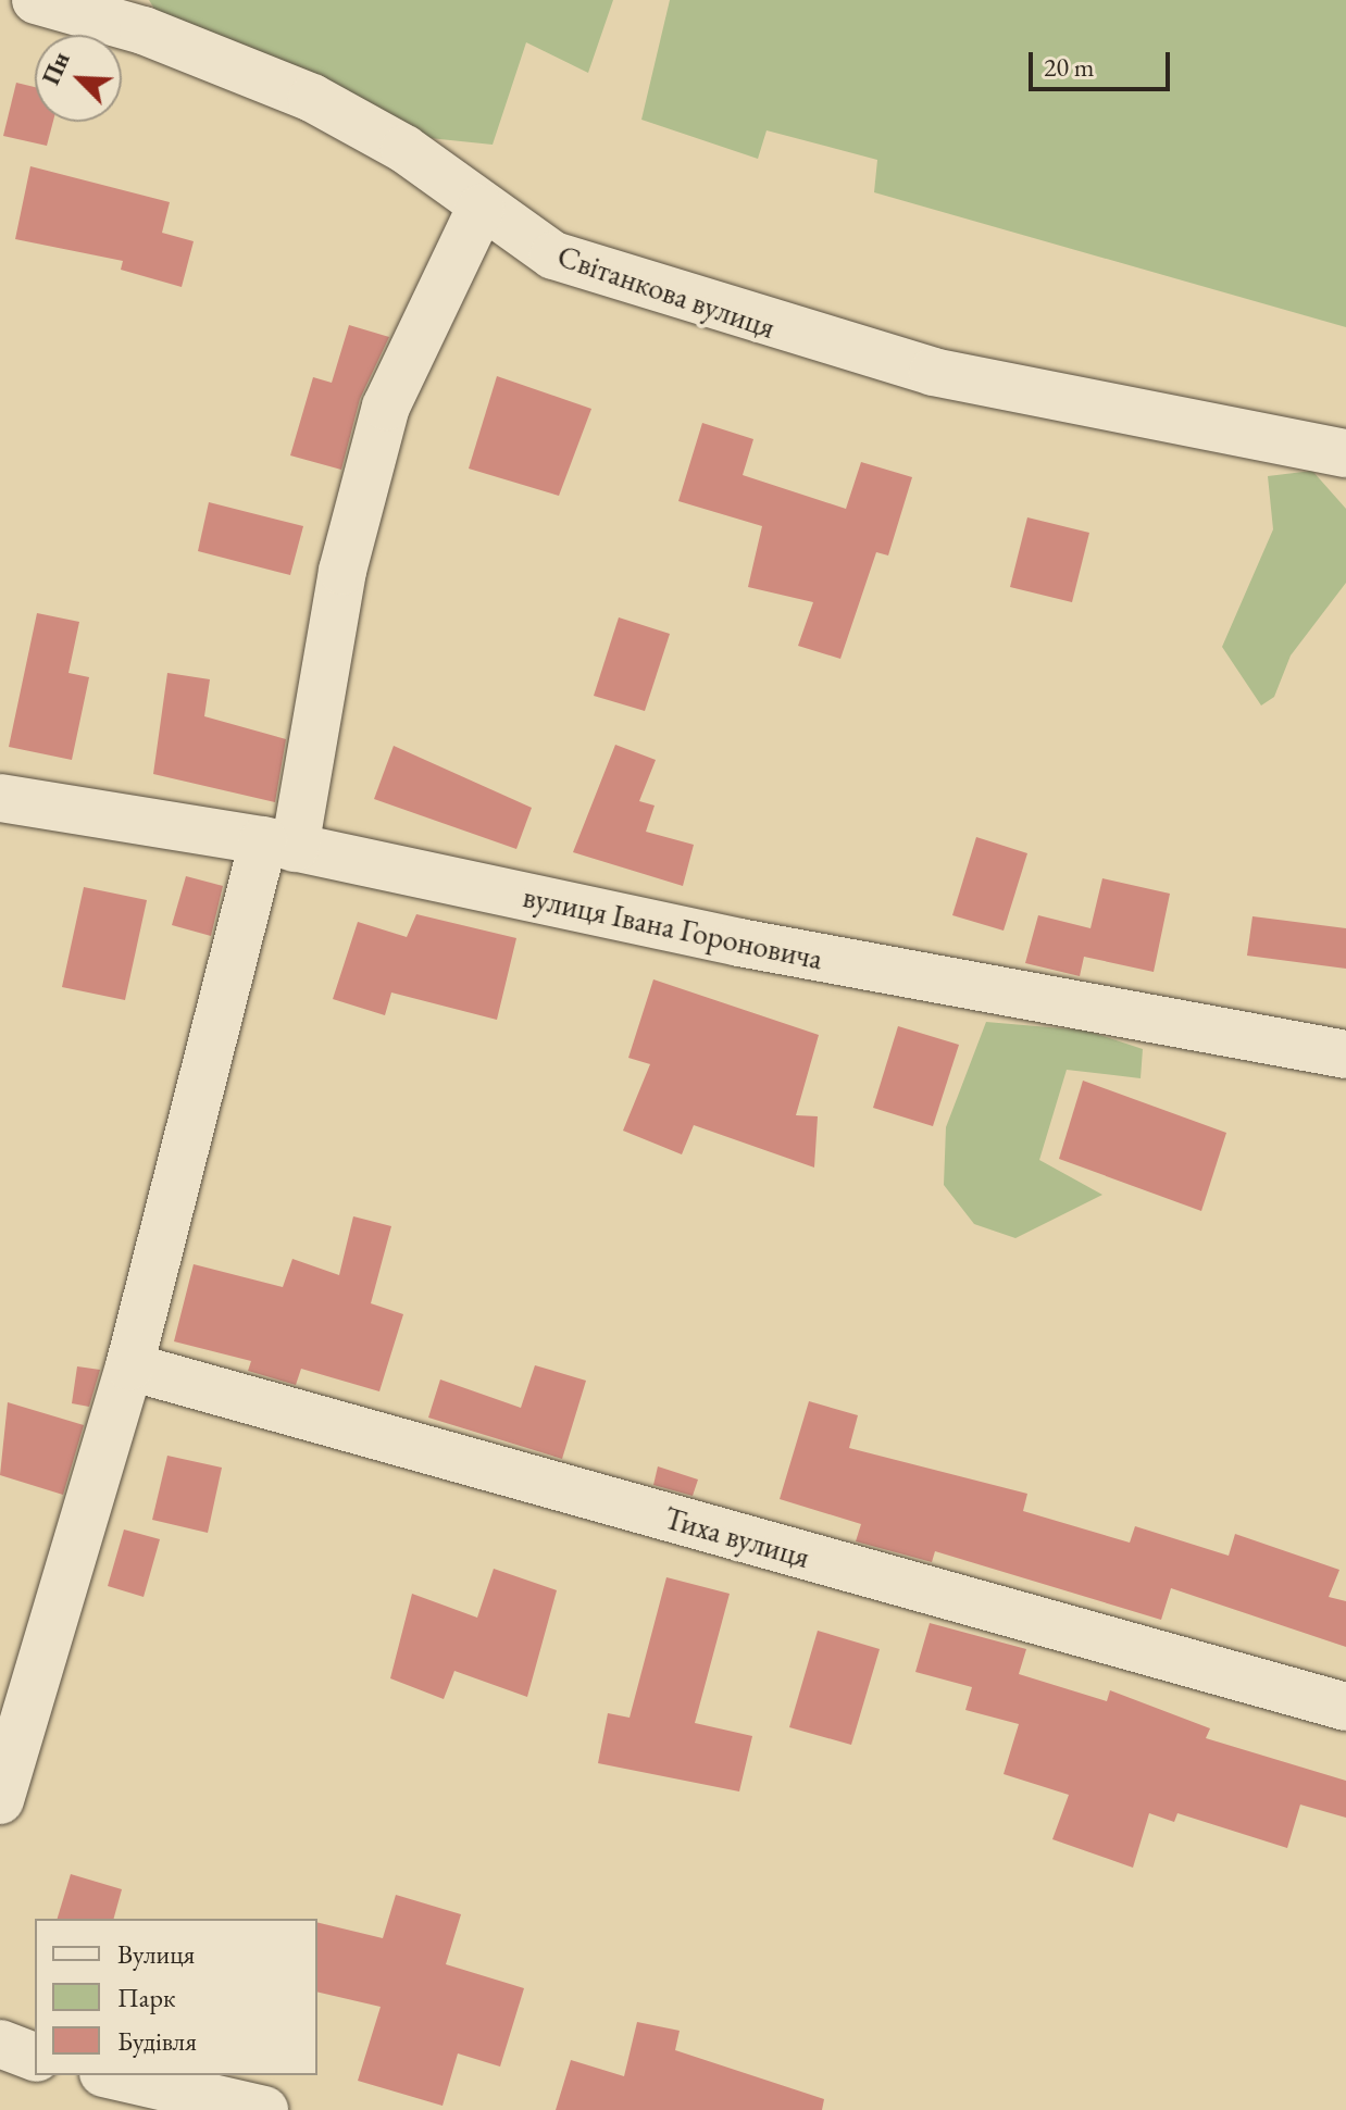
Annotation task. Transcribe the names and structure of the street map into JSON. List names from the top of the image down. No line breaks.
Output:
{"streets":{"street":["Світанкова вулиця","вулиця Івана Гороновича","Тиха вулиця"]},"legend":["Вулиця","Парк","Будівля"],"scale_bar":"20 m","north":"top left"}
